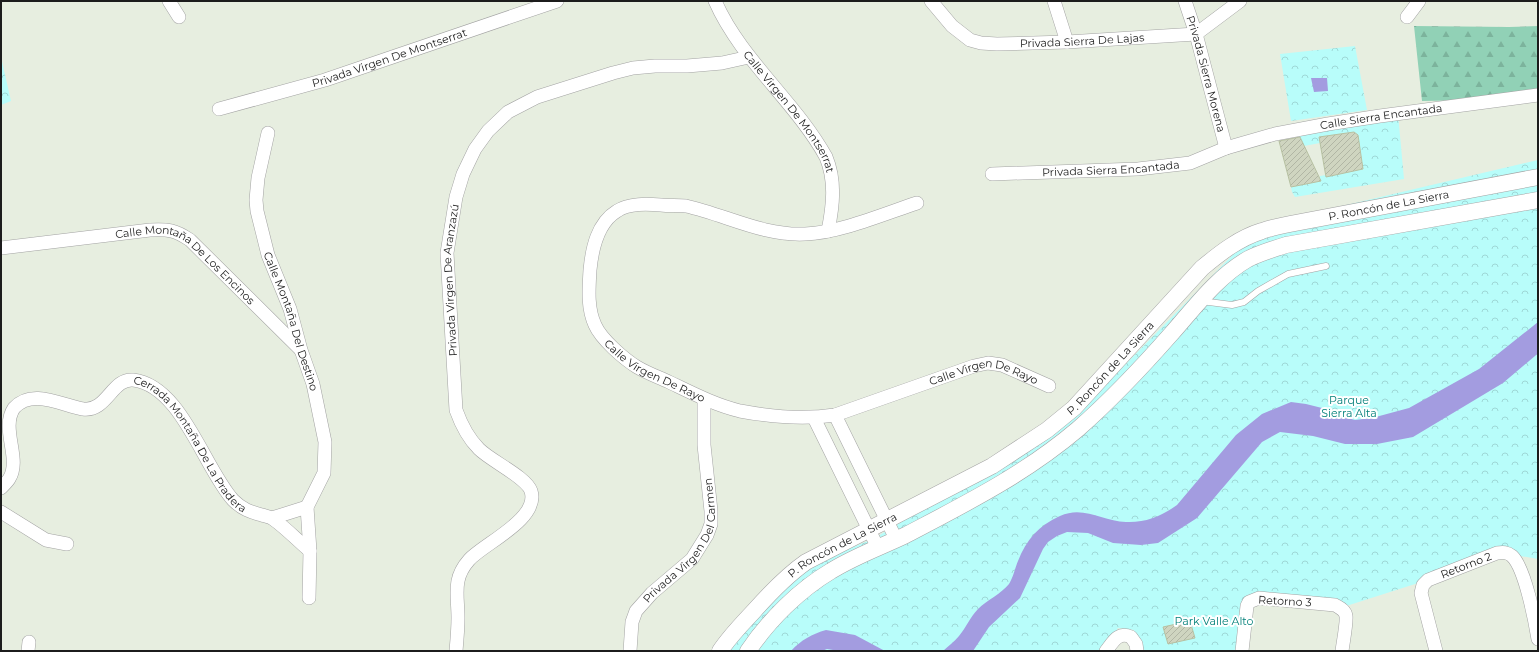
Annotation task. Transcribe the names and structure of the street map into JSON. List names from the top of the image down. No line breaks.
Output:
{"streets":{"street":["Privada Sierra De Lajas","Privada Virgen De Montserrat","Privada Sierra Morena","Calle Virgen De Montserrat","Calle Sierra Encantada","Privada Sierra Encantada","P. Roncón de La Sierra","Calle Montaña De Los Encinos","Privada Virgen De Aranzazú","Calle Montaña Del Destino","Calle Virgen De Rayo","Cerrada Montaña De La Pradera","Privada Virgen Del Carmen","Retorno 2","Retorno 3"]},"crossings":[["Privada Sierra De Lajas","Privada Sierra Morena"],["Privada Sierra Morena","Calle Sierra Encantada"],["Privada Sierra Morena","Privada Sierra Encantada"],["Calle Virgen De Montserrat","Privada Virgen De Aranzazú"],["Calle Virgen De Montserrat","Calle Virgen De Rayo"],["Calle Sierra Encantada","Privada Sierra Encantada"],["Calle Montaña De Los Encinos","Calle Montaña Del Destino"],["Calle Virgen De Rayo","Privada Virgen Del Carmen"]],"parks":["Parque Sierra Alta","Park Valle Alto"]}
